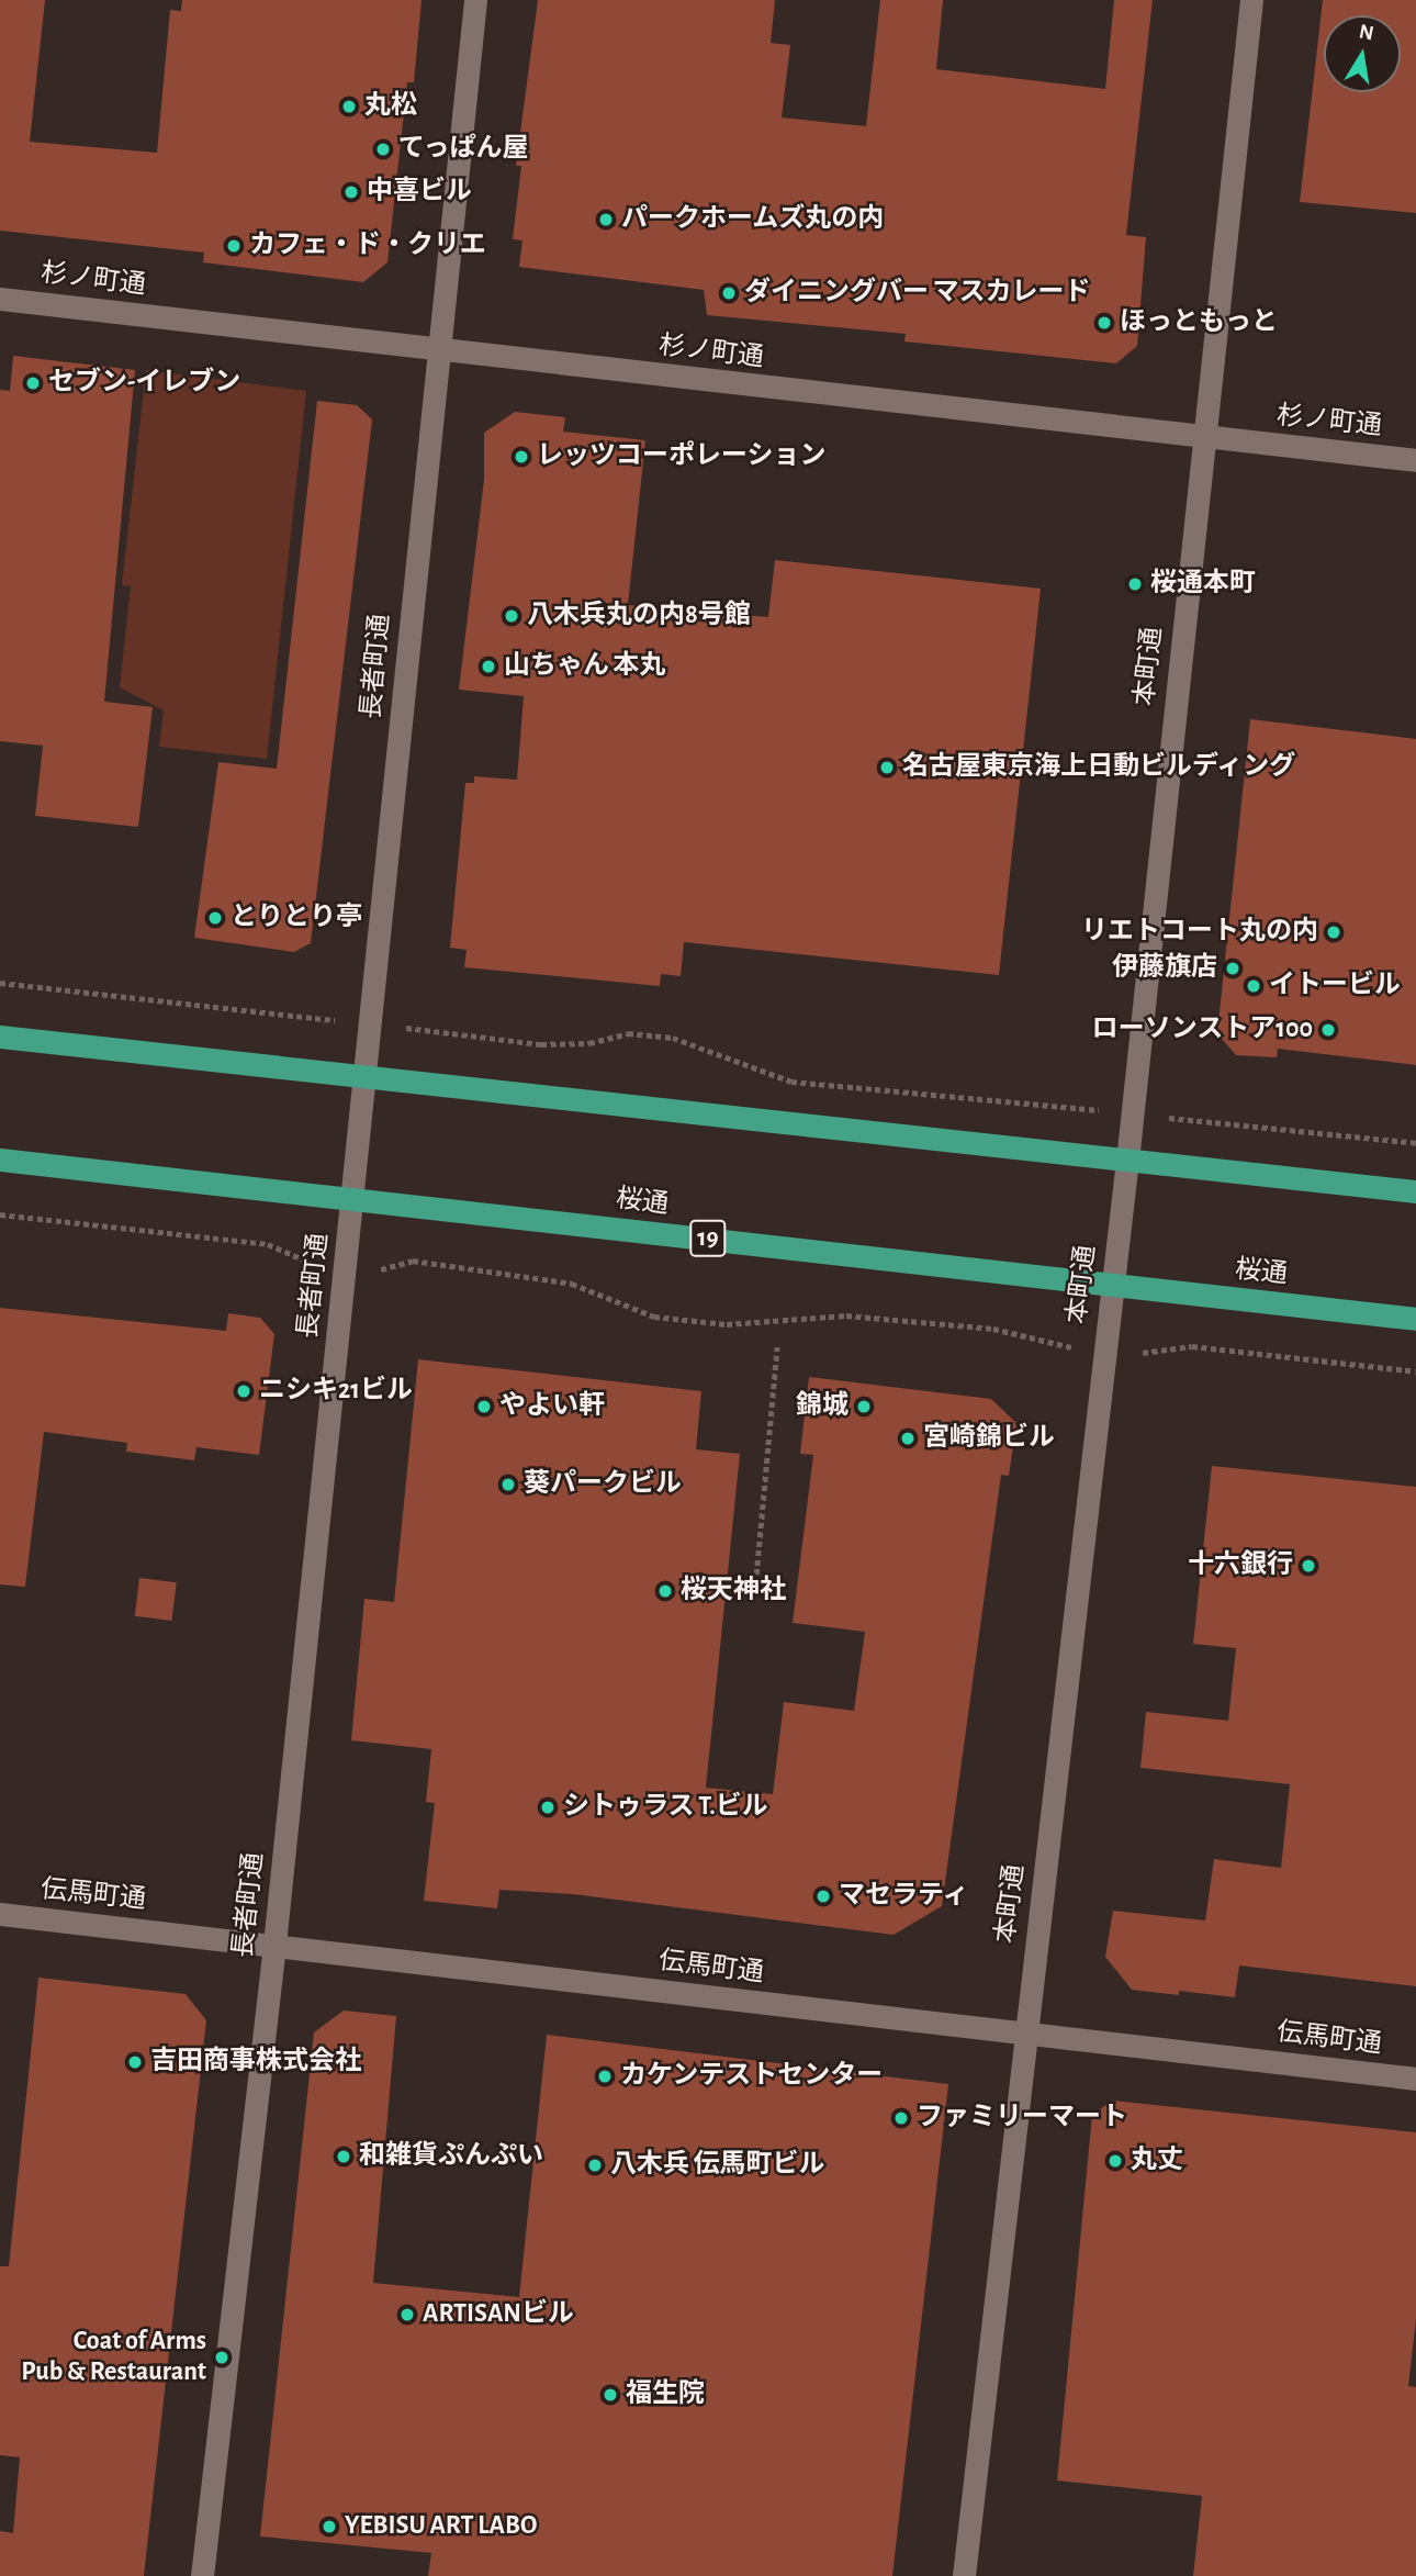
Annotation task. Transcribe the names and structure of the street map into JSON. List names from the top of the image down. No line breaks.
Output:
{"streets":{"highway":["桜通","19"],"street":["杉ノ町通","長者町通","本町通","伝馬町通"]},"crossings":[["杉ノ町通","長者町通"],["杉ノ町通","本町通"],["長者町通","桜通"],["長者町通","伝馬町通"],["本町通","桜通"],["本町通","伝馬町通"]],"places":["丸松","てっぱん屋","中喜ビル","パークホームズ丸の内","カフェ・ド・クリエ","ダイニングバー マスカレード","ほっともっと","セブン-イレブン","レッツコーポレーション","桜通本町","八木兵丸の内8号館","山ちゃん 本丸","名古屋東京海上日動ビルディング","とりとり亭","リエトコート丸の内","伊藤旗店","イトービル","ローソンストア100","ニシキ21ビル","やよい軒","錦城","宮崎錦ビル","葵パークビル","十六銀行","桜天神社","シトゥラス T.ビル","マセラティ","吉田商事株式会社","カケンテストセンター","ファミリーマート","和雑貨ぷんぷい","丸丈","八木兵 伝馬町ビル","ARTISANビル","Coat of Arms Pub & Restaurant","福生院","YEBISU ART LABO"],"north":"top"}
